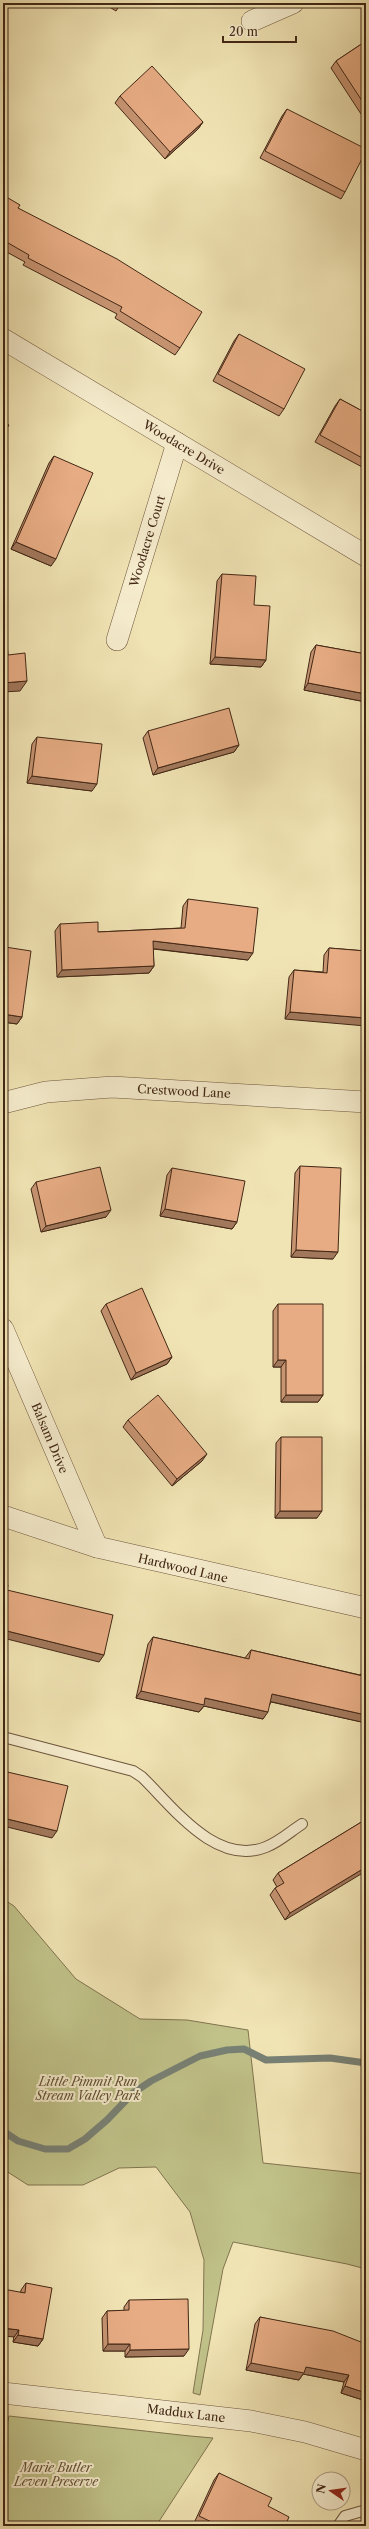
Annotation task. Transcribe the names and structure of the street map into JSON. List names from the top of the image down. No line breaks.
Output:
{"streets":{"street":["Woodacre Drive","Woodacre Court","Crestwood Lane","Balsam Drive","Hardwood Lane","Maddux Lane"]},"crossings":[["Woodacre Drive","Woodacre Court"],["Balsam Drive","Hardwood Lane"]],"parks":["Little Pimmit Run Stream Valley Park","Marie Butler Leven Preserve"],"scale_bar":"20 m","north":"left"}
